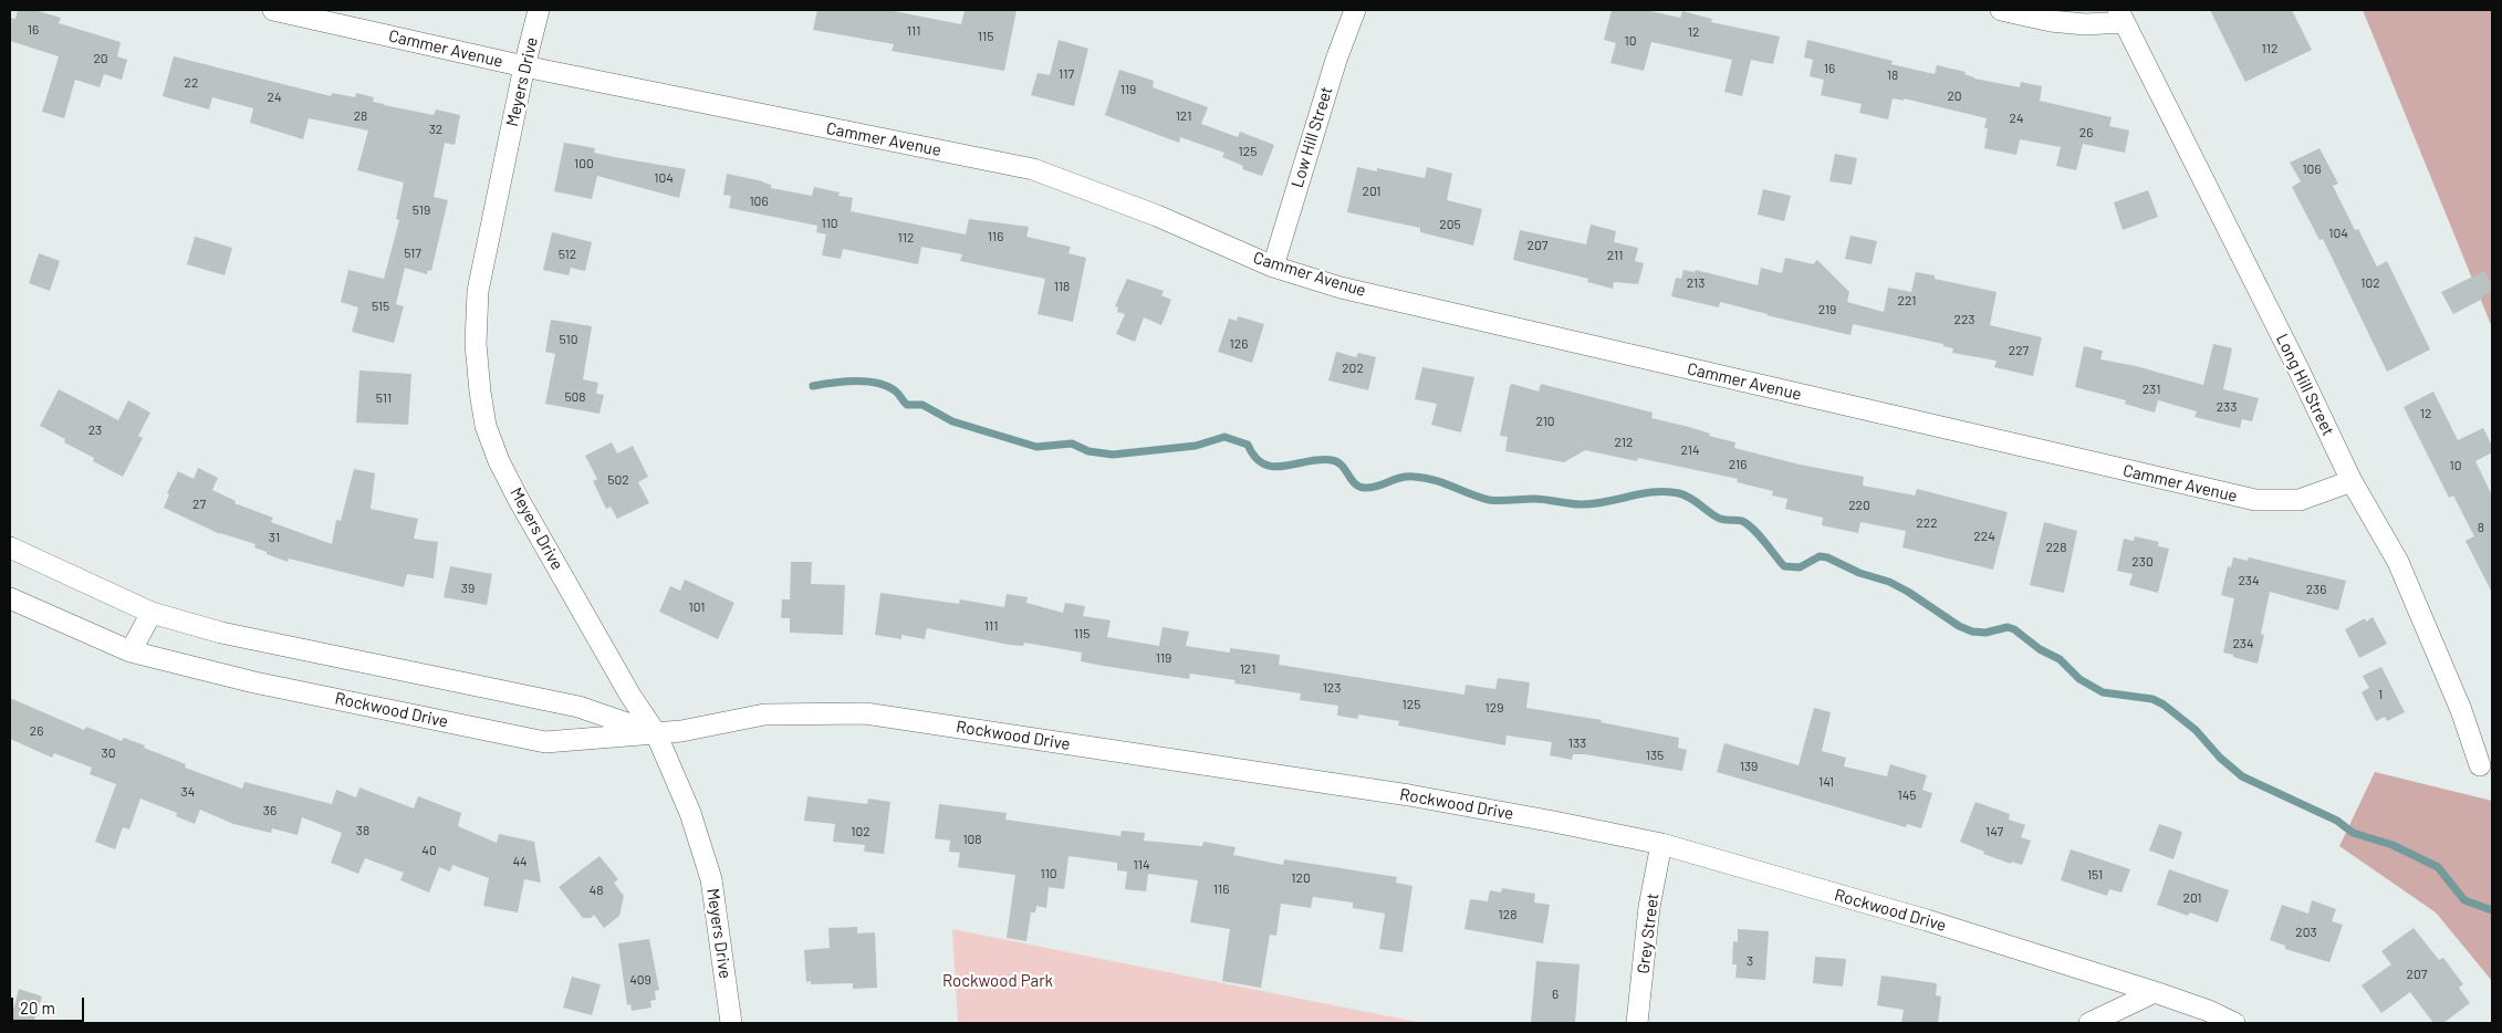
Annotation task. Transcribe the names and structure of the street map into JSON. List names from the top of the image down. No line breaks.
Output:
{"streets":{"street":["Cammer Avenue","Meyers Drive","Low Hill Street","Long Hill Street","Rockwood Drive","Grey Street"]},"crossings":[["Cammer Avenue","Meyers Drive"],["Cammer Avenue","Low Hill Street"],["Cammer Avenue","Long Hill Street"],["Meyers Drive","Rockwood Drive"],["Rockwood Drive","Grey Street"]],"parks":["Rockwood Park"],"house_numbers":["16","111","12","115","10","112","20","16","117","18","22","119","20","24","28","121","24","32","26","125","100","106","104","201","106","519","110","205","104","116","112","207","517","512","211","213","102","118","221","515","219","223","510","126","227","202","231","508","511","233","12","210","23","212","214","216","10","502","27","220","222","8","224","31","228","230","234","39","236","101","111","115","234","119","121","123","1","125","129","26","133","30","135","139","141","34","145","36","38","102","147","108","40","44","114","110","151","120","116","48","201","128","203","3","207","409","6"],"scale_bar":"20 m"}
